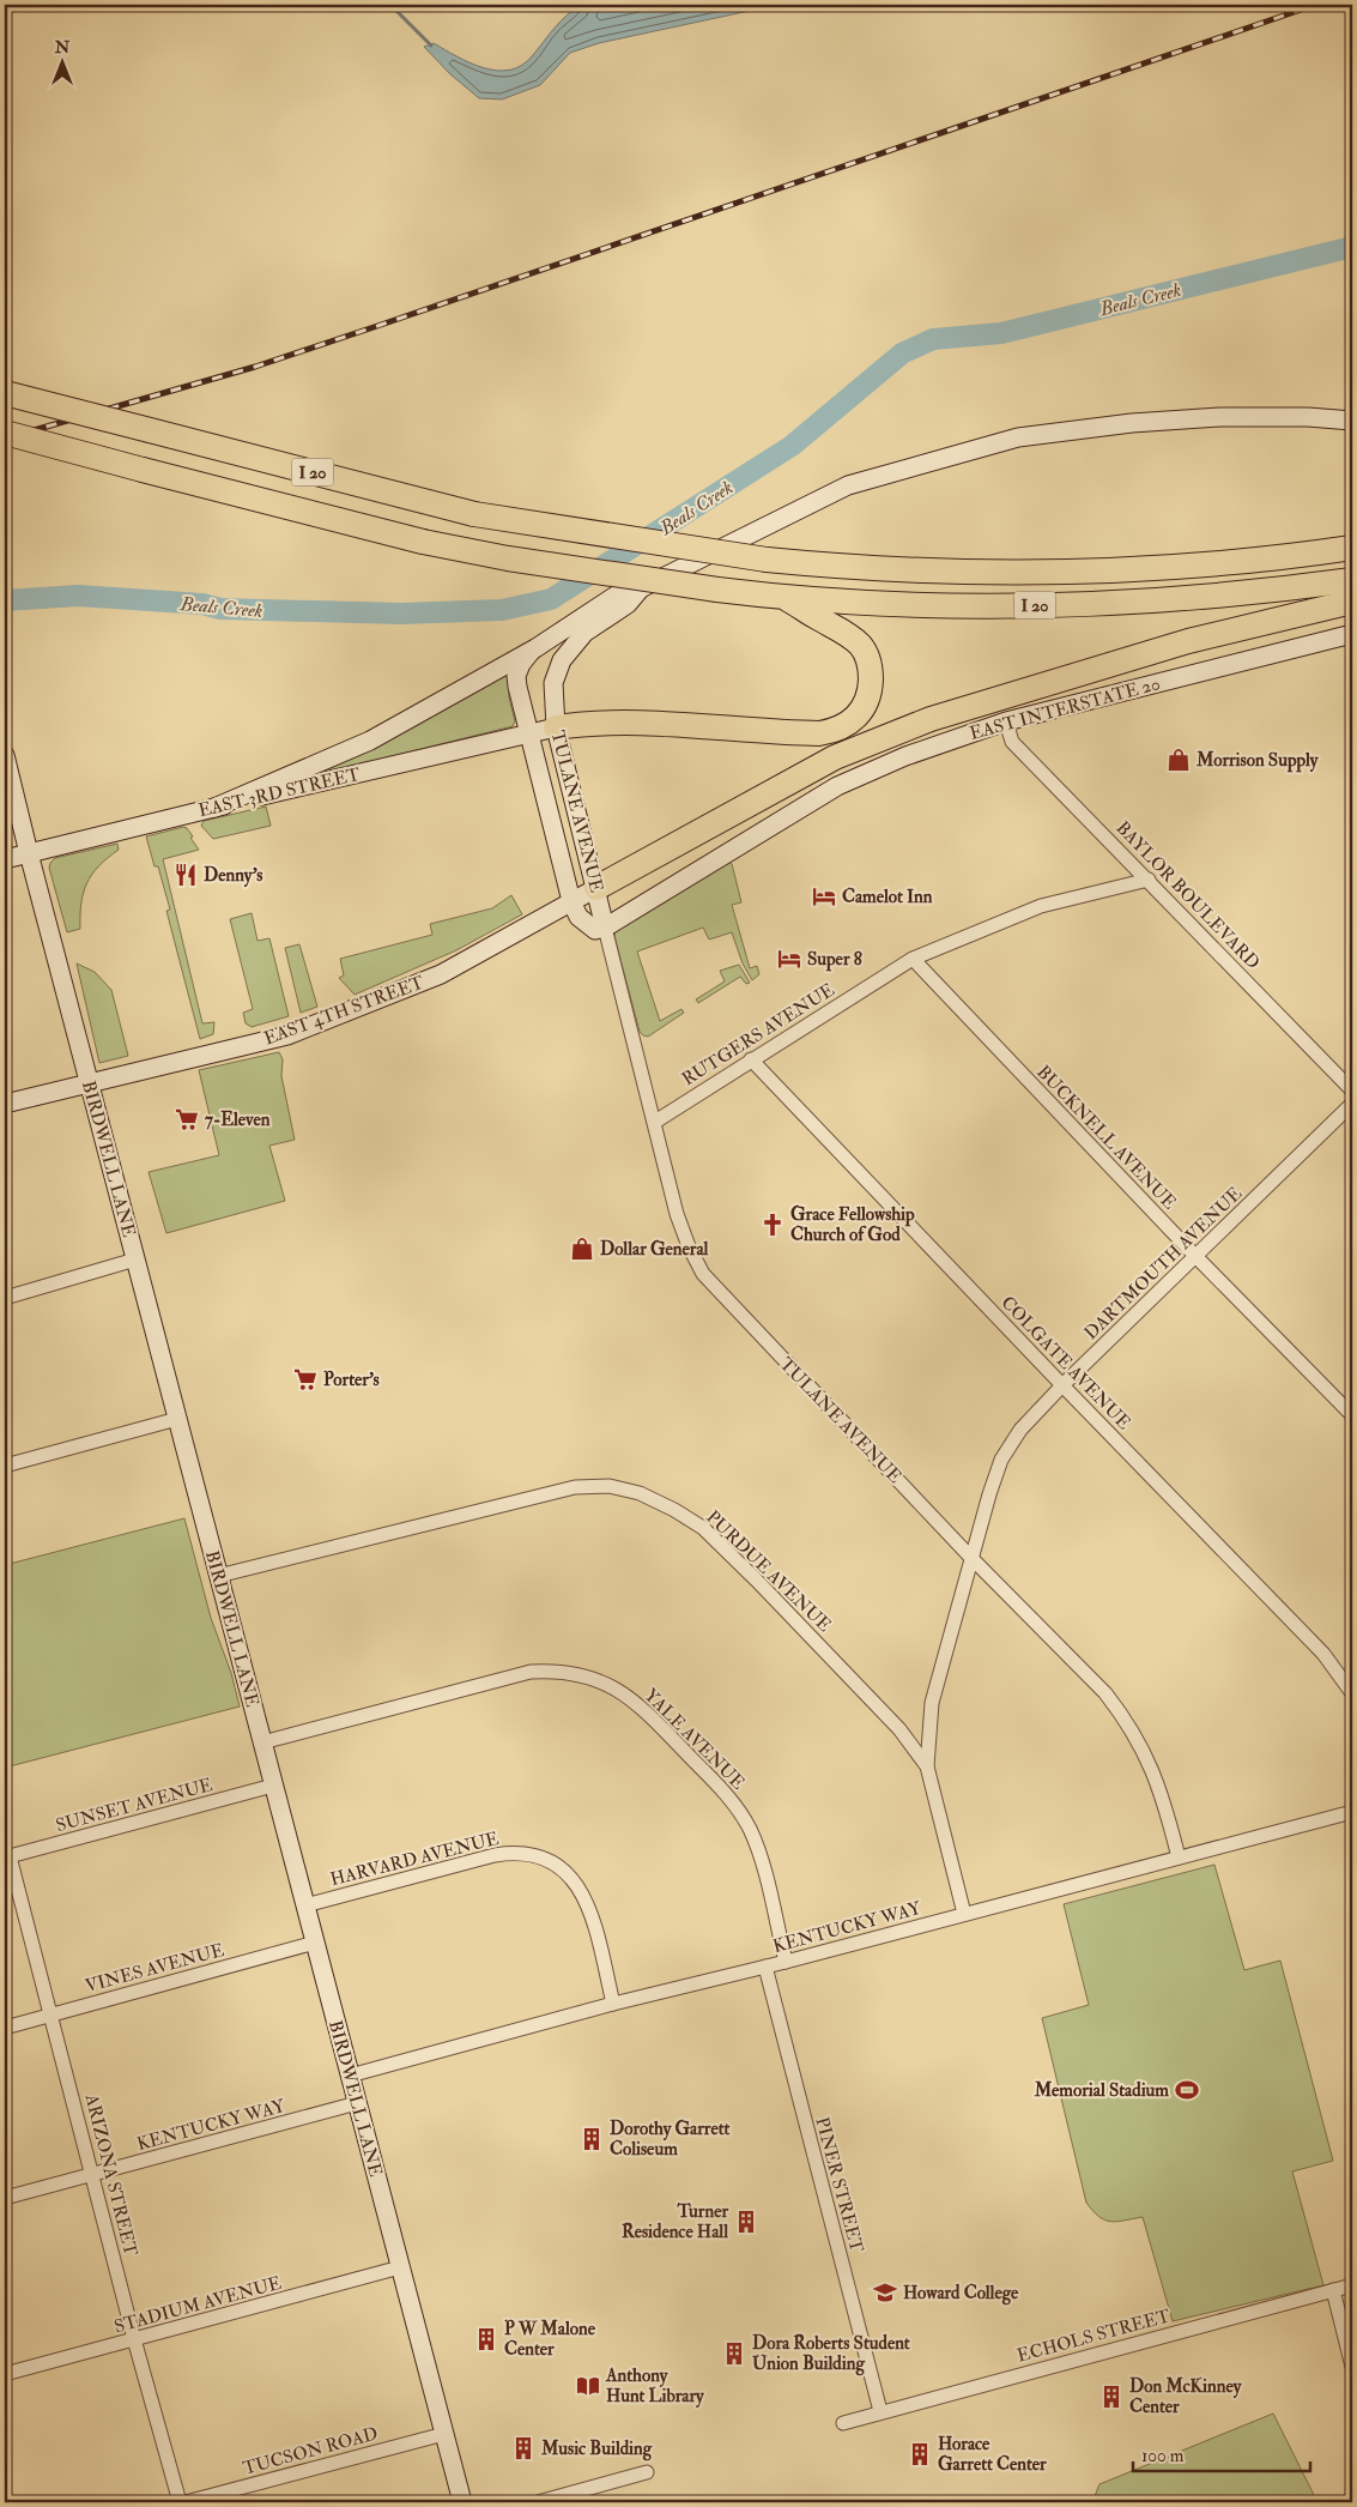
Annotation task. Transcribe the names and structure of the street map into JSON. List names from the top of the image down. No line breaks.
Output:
{"streets":{"highway":["I 20"],"main road":["EAST INTERSTATE 20","EAST 3RD STREET","TULANE AVENUE","EAST 4TH STREET","BIRDWELL LANE"],"street":["BAYLOR BOULEVARD","RUTGERS AVENUE","BUCKNELL AVENUE","DARTMOUTH AVENUE","COLGATE AVENUE","PURDUE AVENUE","YALE AVENUE","SUNSET AVENUE","HARVARD AVENUE","KENTUCKY WAY","VINES AVENUE","ARIZONA STREET","PINER STREET","STADIUM AVENUE","ECHOLS STREET","TUCSON ROAD"]},"crossings":[["EAST INTERSTATE 20","TULANE AVENUE"],["EAST INTERSTATE 20","BAYLOR BOULEVARD"],["EAST 3RD STREET","TULANE AVENUE"],["EAST 3RD STREET","BIRDWELL LANE"],["TULANE AVENUE","EAST 4TH STREET"],["TULANE AVENUE","RUTGERS AVENUE"],["TULANE AVENUE","DARTMOUTH AVENUE"],["TULANE AVENUE","KENTUCKY WAY"],["BAYLOR BOULEVARD","RUTGERS AVENUE"],["EAST 4TH STREET","BIRDWELL LANE"],["RUTGERS AVENUE","BUCKNELL AVENUE"],["RUTGERS AVENUE","COLGATE AVENUE"],["BUCKNELL AVENUE","DARTMOUTH AVENUE"],["BIRDWELL LANE","PURDUE AVENUE"],["BIRDWELL LANE","YALE AVENUE"],["BIRDWELL LANE","SUNSET AVENUE"],["BIRDWELL LANE","HARVARD AVENUE"],["BIRDWELL LANE","KENTUCKY WAY"],["BIRDWELL LANE","VINES AVENUE"],["BIRDWELL LANE","STADIUM AVENUE"],["BIRDWELL LANE","TUCSON ROAD"],["DARTMOUTH AVENUE","COLGATE AVENUE"],["DARTMOUTH AVENUE","PURDUE AVENUE"],["PURDUE AVENUE","KENTUCKY WAY"],["YALE AVENUE","KENTUCKY WAY"],["SUNSET AVENUE","ARIZONA STREET"],["HARVARD AVENUE","KENTUCKY WAY"],["KENTUCKY WAY","ARIZONA STREET"],["KENTUCKY WAY","PINER STREET"],["VINES AVENUE","ARIZONA STREET"],["ARIZONA STREET","STADIUM AVENUE"],["PINER STREET","ECHOLS STREET"]],"water":["Beals Creek"],"places":{"shop":["Morrison Supply","Dollar General"],"restaurant":["Denny's"],"hotel":["Camelot Inn","Super 8"],"supermarket":["7-Eleven","Porter's"],"church":["Grace Fellowship Church of God"],"sports":["Memorial Stadium"],"building":["Dorothy Garrett Coliseum","Turner Residence Hall","P W Malone Center","Dora Roberts Student Union Building","Don McKinney Center","Music Building","Horace Garrett Center"],"school or university":["Howard College"],"library":["Anthony Hunt Library"]},"scale_bar":"100 m","north":"top"}
